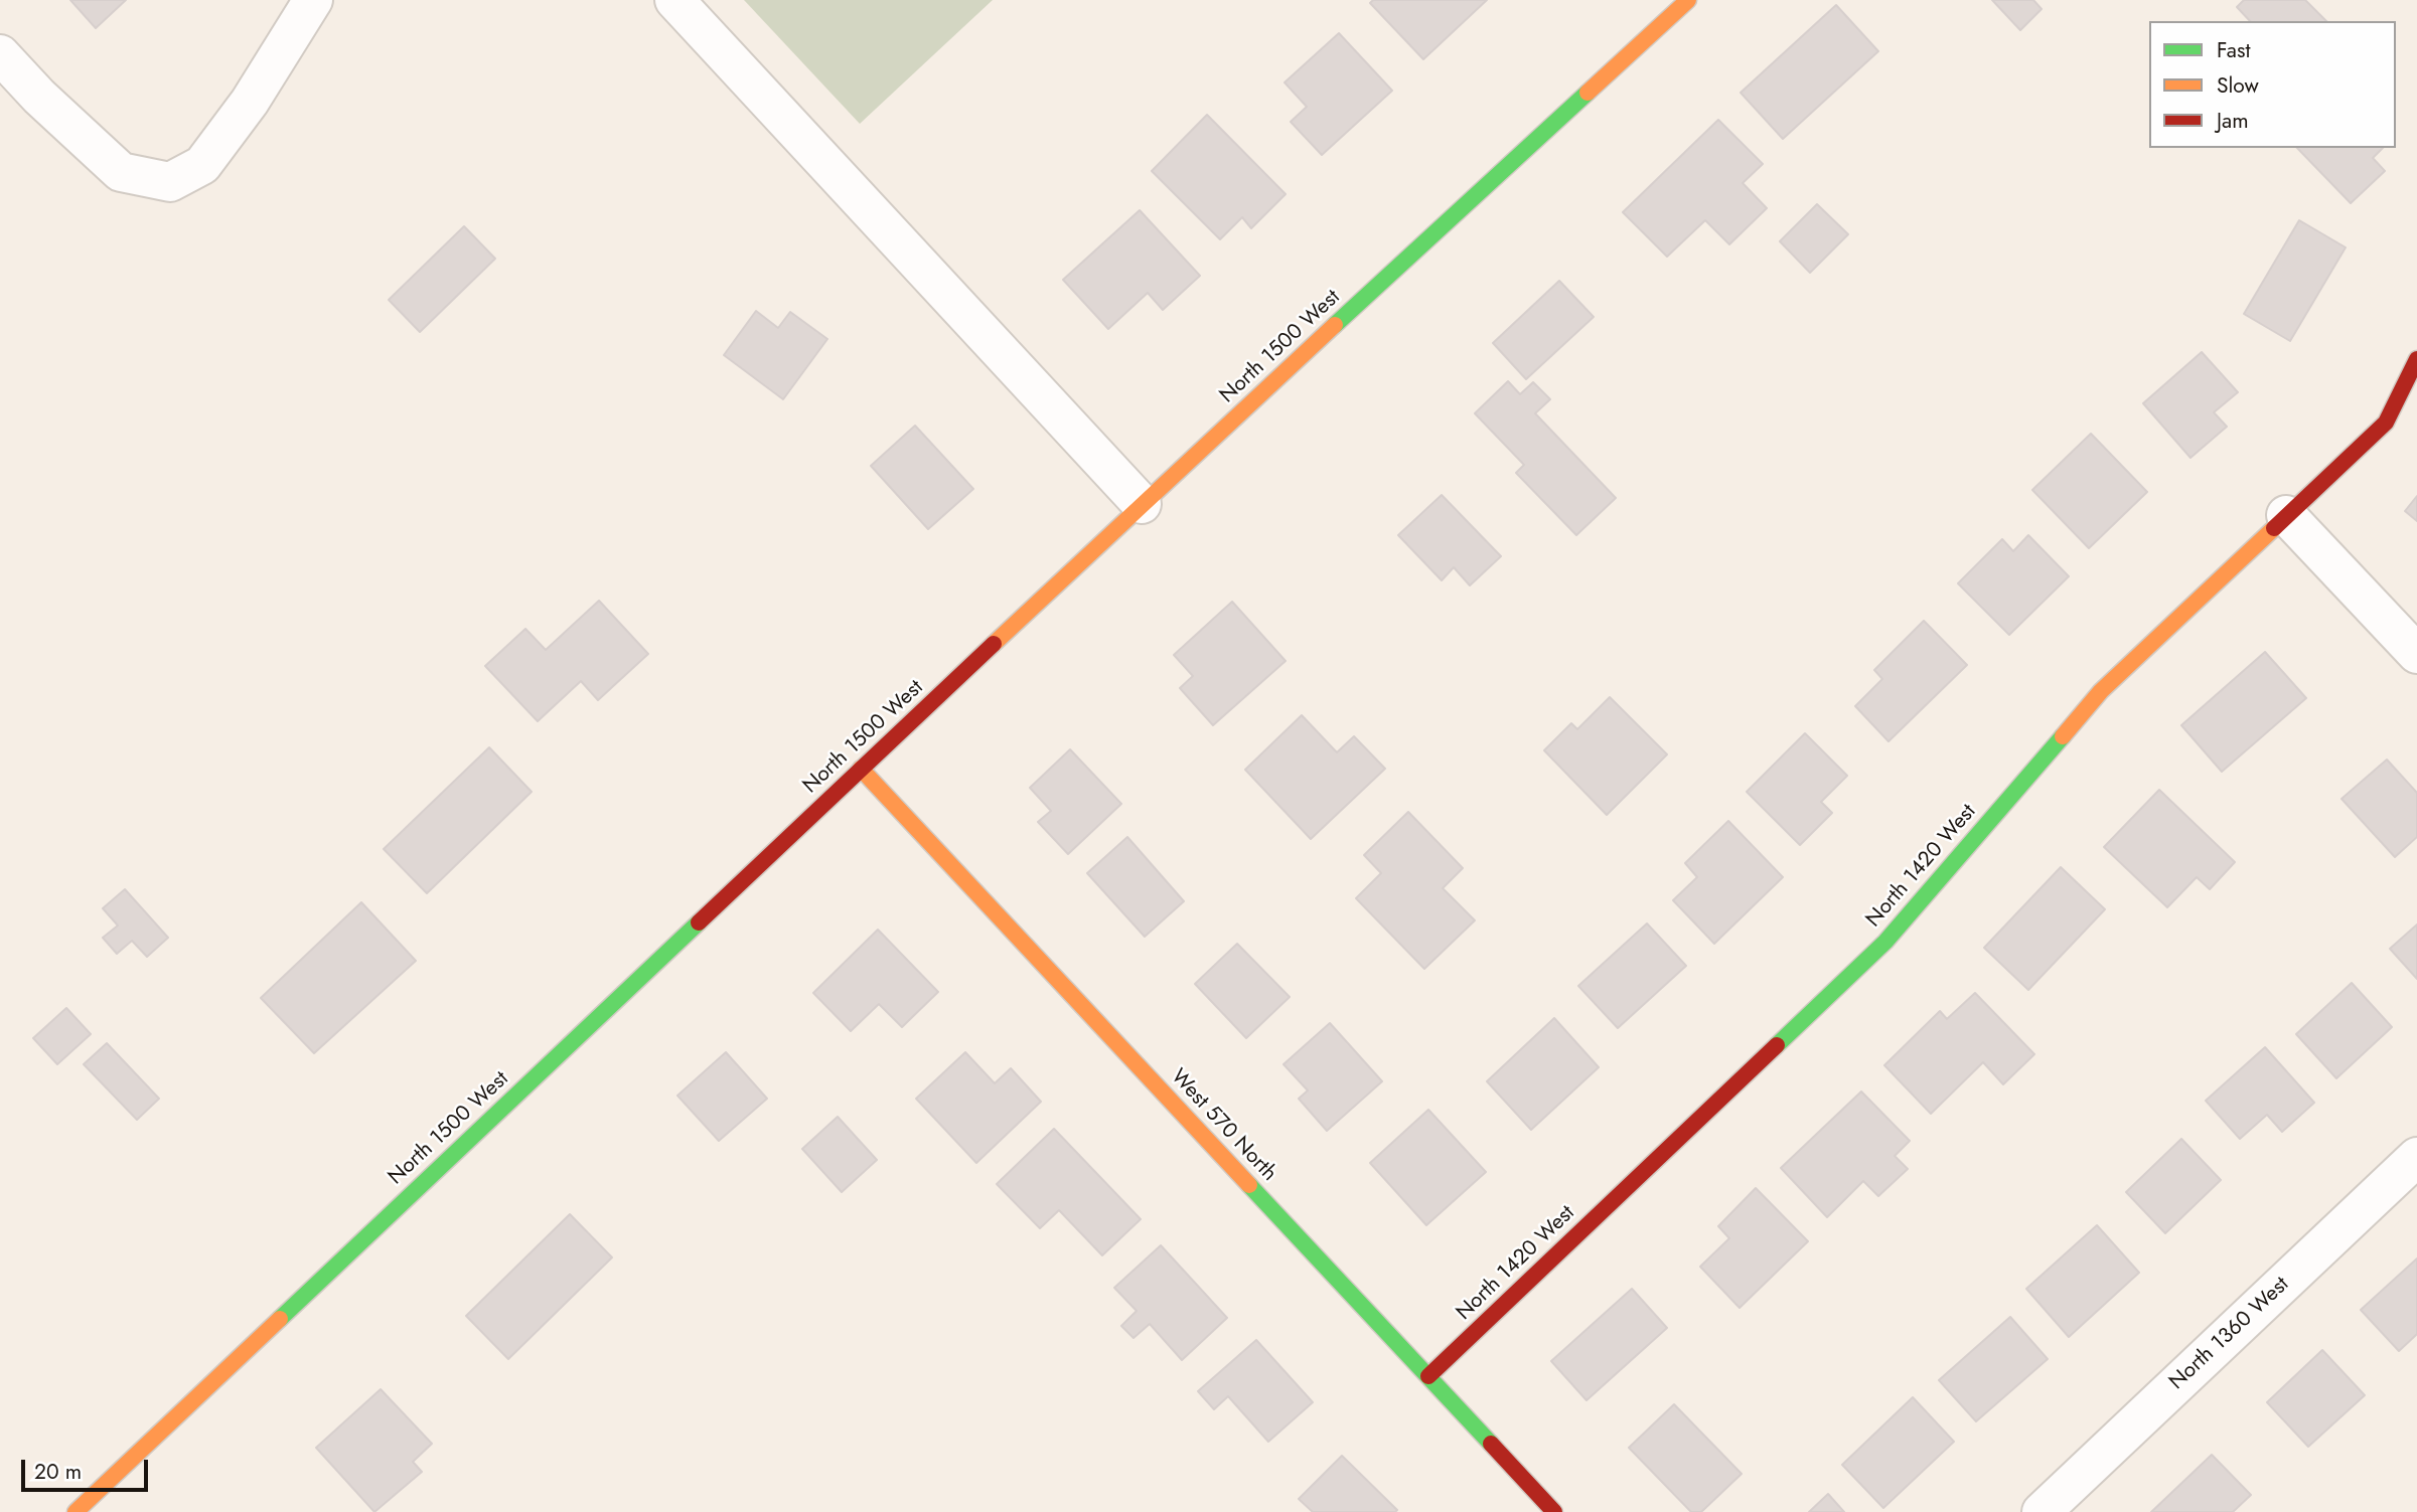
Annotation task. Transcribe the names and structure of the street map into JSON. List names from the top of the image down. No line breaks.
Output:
{"streets":{"street":["North 1500 West","North 1420 West","West 570 North","North 1360 West"]},"crossings":[["North 1500 West","West 570 North"],["North 1420 West","West 570 North"]],"legend":["Fast","Slow","Jam"],"scale_bar":"20 m"}
